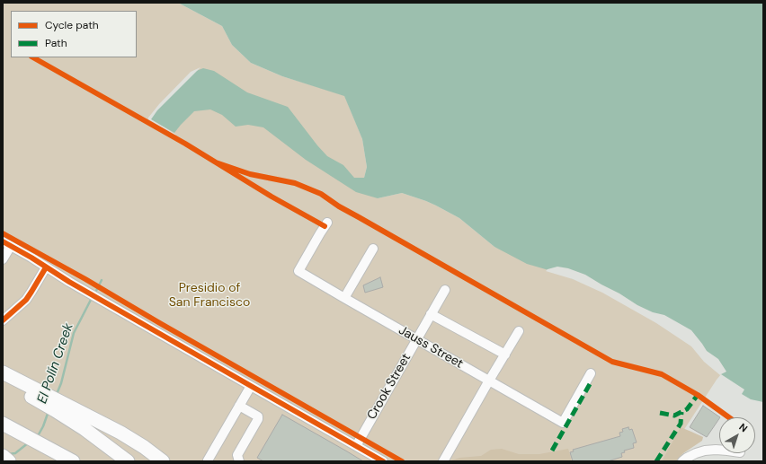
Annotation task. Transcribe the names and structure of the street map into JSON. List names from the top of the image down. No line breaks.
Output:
{"streets":{"street":["Jauss Street","Crook Street"]},"crossings":[["Jauss Street","Crook Street"]],"water":["El Polín Creek"],"parks":["Presidio of San Francisco"],"legend":["Cycle path","Path"],"north":"top right"}
